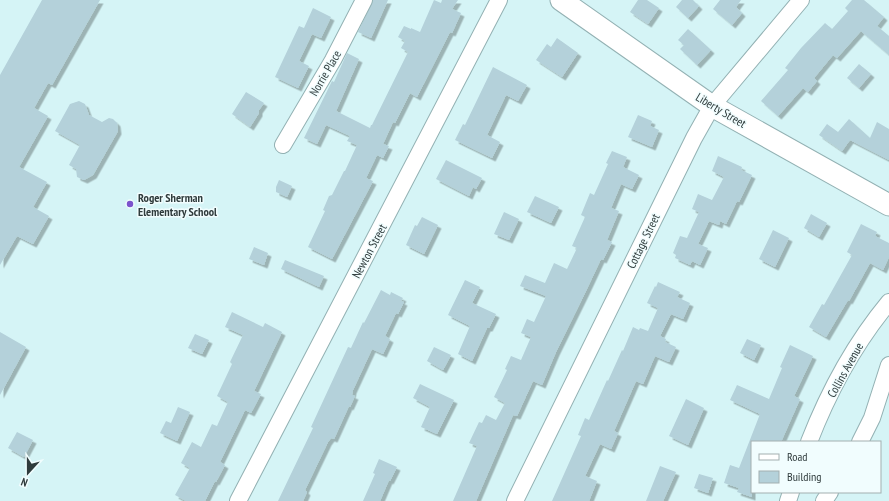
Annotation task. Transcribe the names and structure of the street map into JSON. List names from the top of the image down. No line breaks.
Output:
{"streets":{"main road":["Liberty Street"],"street":["Norrie Place","Cottage Street","Newton Street","Collins Avenue"]},"crossings":[["Liberty Street","Cottage Street"]],"places":["Roger Sherman Elementary School"],"legend":["Road","Building"],"north":"bottom"}
